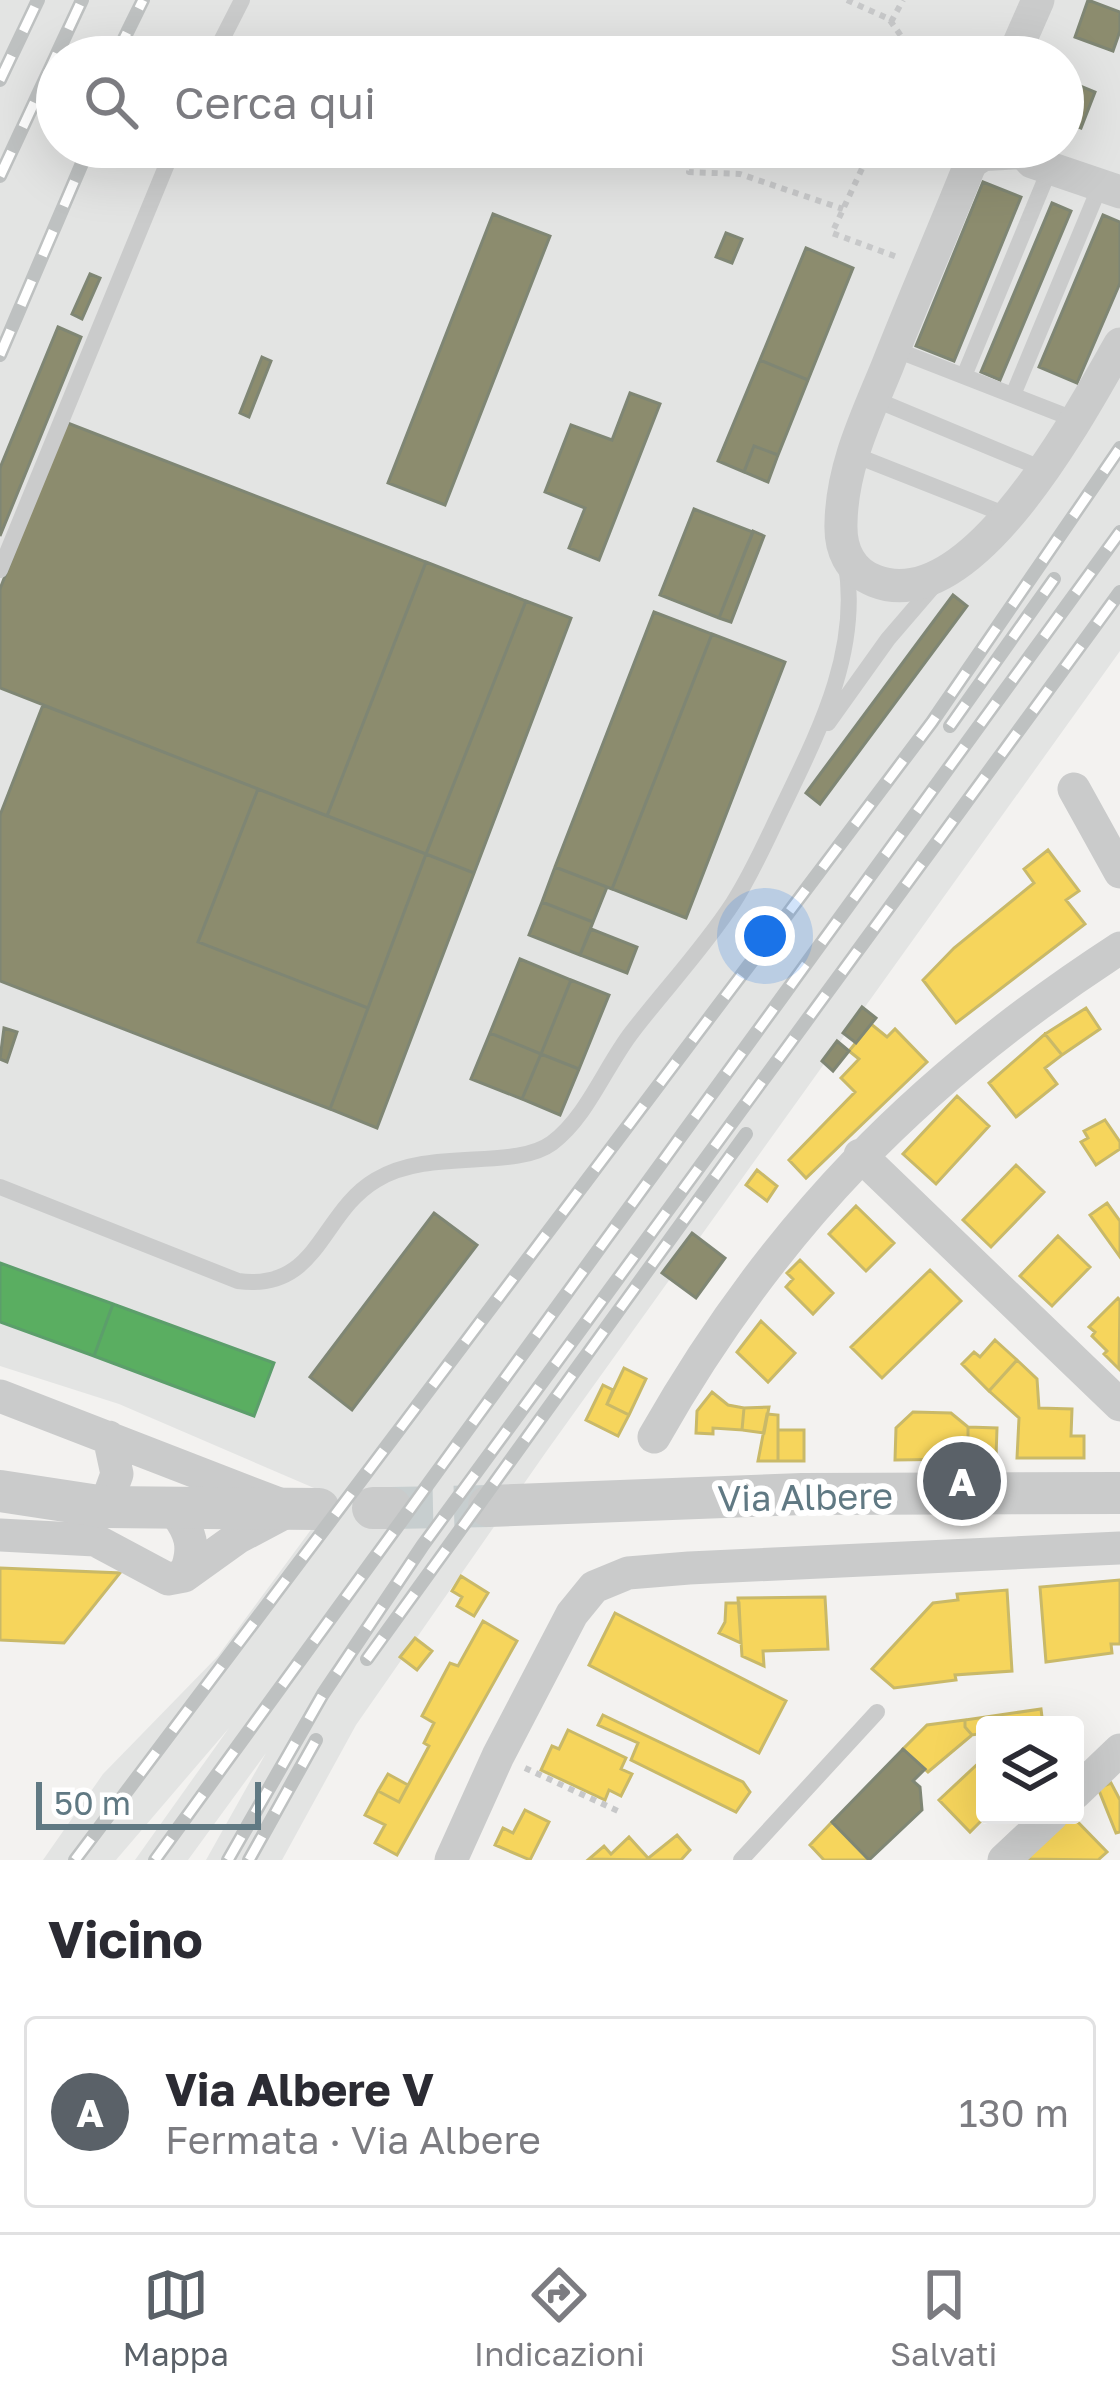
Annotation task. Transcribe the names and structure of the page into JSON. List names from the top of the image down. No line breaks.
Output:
{"streets":{"street":["Via Albere"]},"scale_bar":"50 m","page":{"search":"Cerca qui","pins":"A","scale":"50 m","heading":"Vicino","list":[{"mark":"A","name":"Via Albere V","note":"Fermata · Via Albere","value":"130 m"}],"nav":["Mappa","Indicazioni","Salvati"]}}
